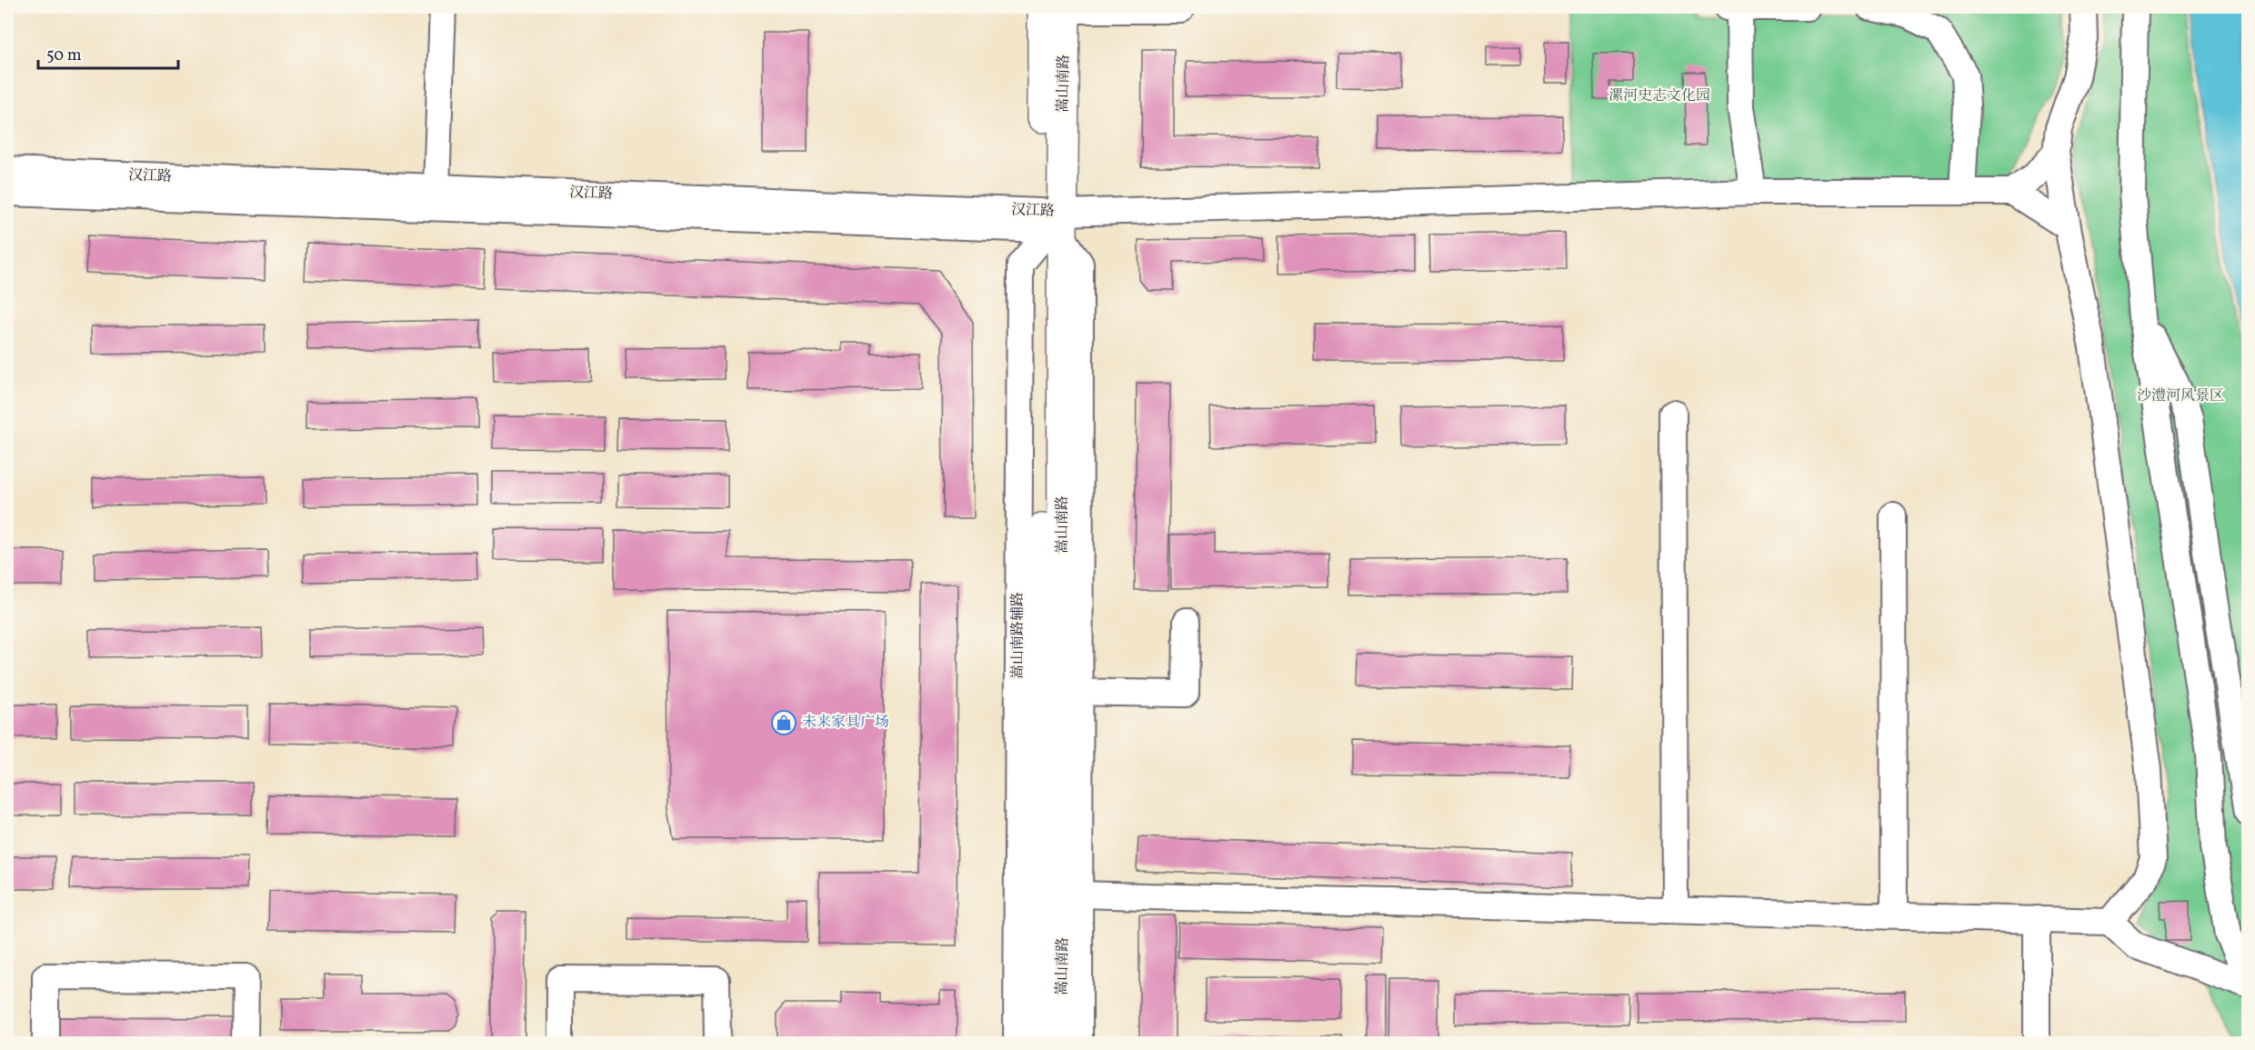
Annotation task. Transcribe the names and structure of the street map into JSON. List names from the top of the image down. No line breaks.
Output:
{"streets":{"main road":["嵩山南路"],"street":["汉江路","嵩山南路辅路"]},"crossings":[["嵩山南路","汉江路"],["嵩山南路","嵩山南路辅路"],["汉江路","嵩山南路辅路"]],"parks":["漯河史志文化园","沙澧河风景区"],"places":{"shop":["未来家具广场"]},"scale_bar":"50 m"}
